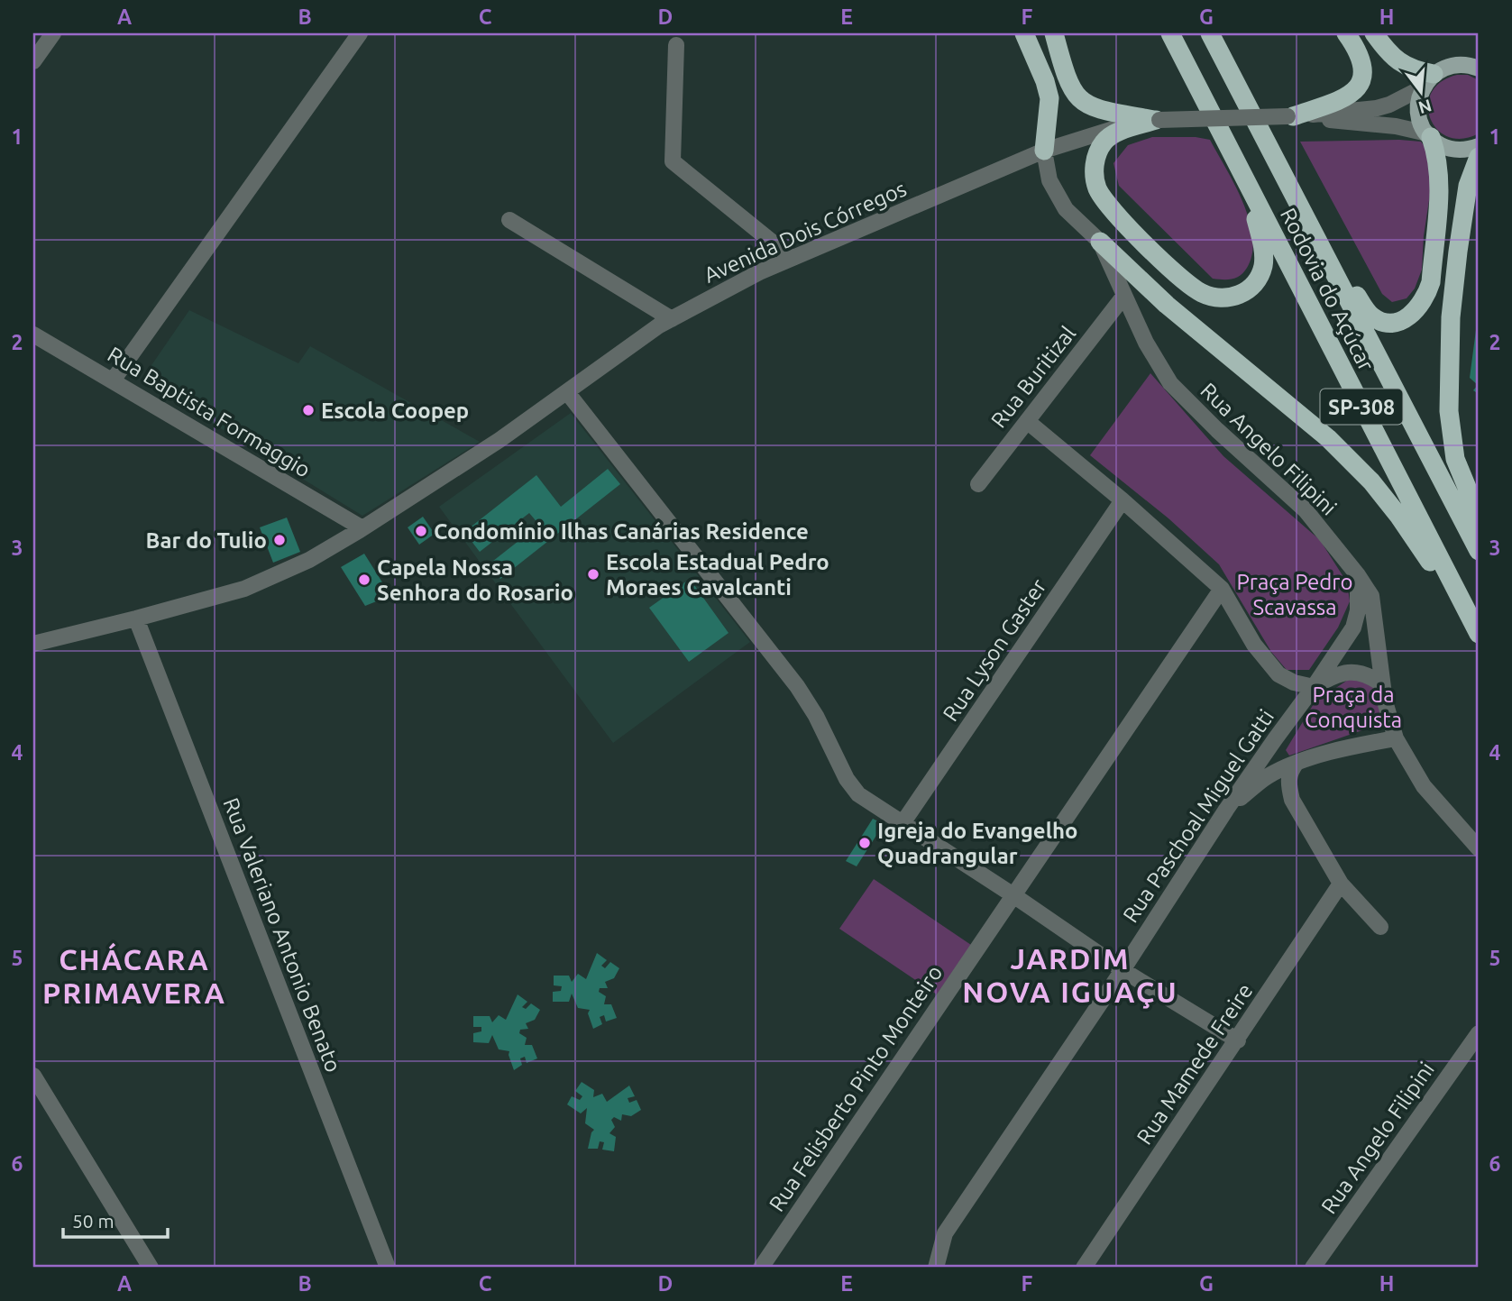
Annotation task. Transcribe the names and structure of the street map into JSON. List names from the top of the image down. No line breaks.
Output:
{"streets":{"highway":["Rodovia do Açúcar","SP-308"],"street":["Avenida Dois Córregos","Rua Buritizal","Rua Baptista Formaggio","Rua Angelo Filipini","Rua Lyson Gaster","Rua Paschoal Miguel Gatti","Rua Valeriano Antonio Benato","Rua Mamede Freire","Rua Felisberto Pinto Monteiro"]},"crossings":[["Avenida Dois Córregos","Rua Baptista Formaggio"],["Avenida Dois Córregos","Rua Angelo Filipini"],["Avenida Dois Córregos","Rua Valeriano Antonio Benato"],["Rodovia do Açúcar","SP-308"],["Rua Buritizal","Rua Angelo Filipini"],["Rua Angelo Filipini","Rua Paschoal Miguel Gatti"]],"districts":["JARDIM NOVA IGUAÇU","CHÁCARA PRIMAVERA"],"parks":["Praça Pedro Scavassa","Praça da Conquista"],"places":["Escola Coopep","Condomínio Ilhas Canárias Residence","Bar do Tulio","Escola Estadual Pedro Moraes Cavalcanti","Capela Nossa Senhora do Rosario","Igreja do Evangelho Quadrangular"],"scale_bar":"50 m","north":"bottom","grid":{"columns":["A","B","C","D","E","F","G","H"],"rows":["1","2","3","4","5","6"]}}
